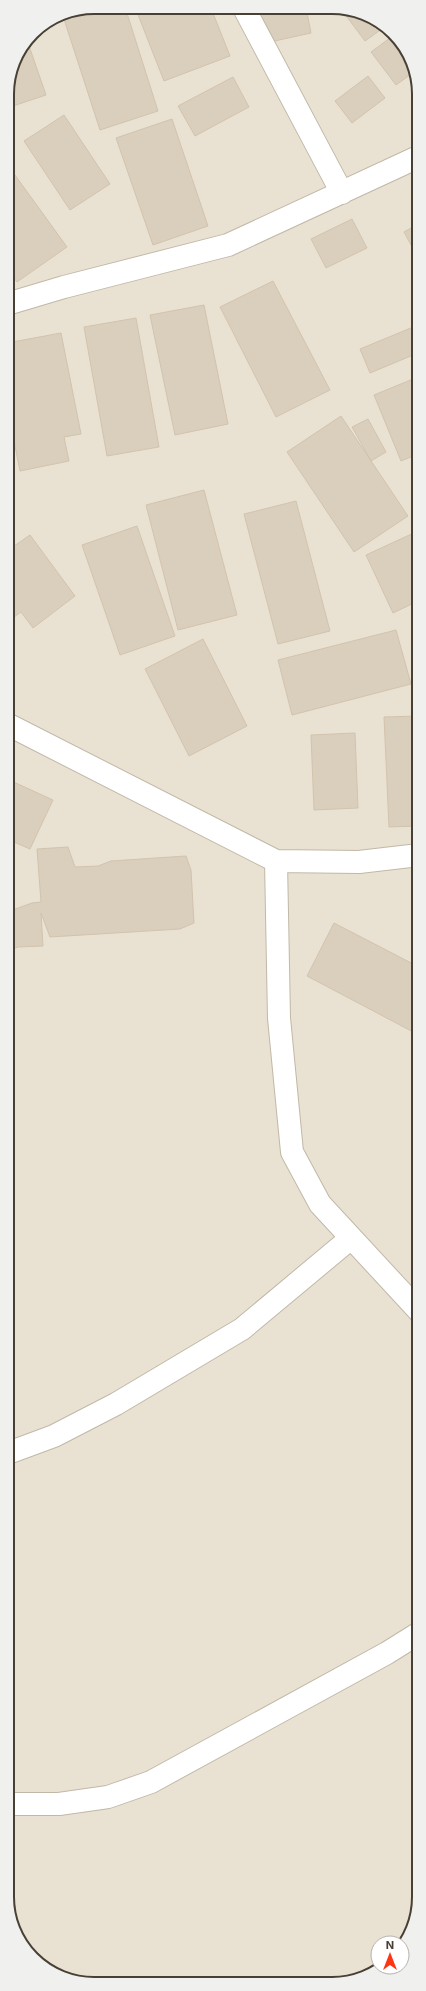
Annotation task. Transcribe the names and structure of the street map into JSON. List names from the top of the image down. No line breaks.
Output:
{"north":"top"}
